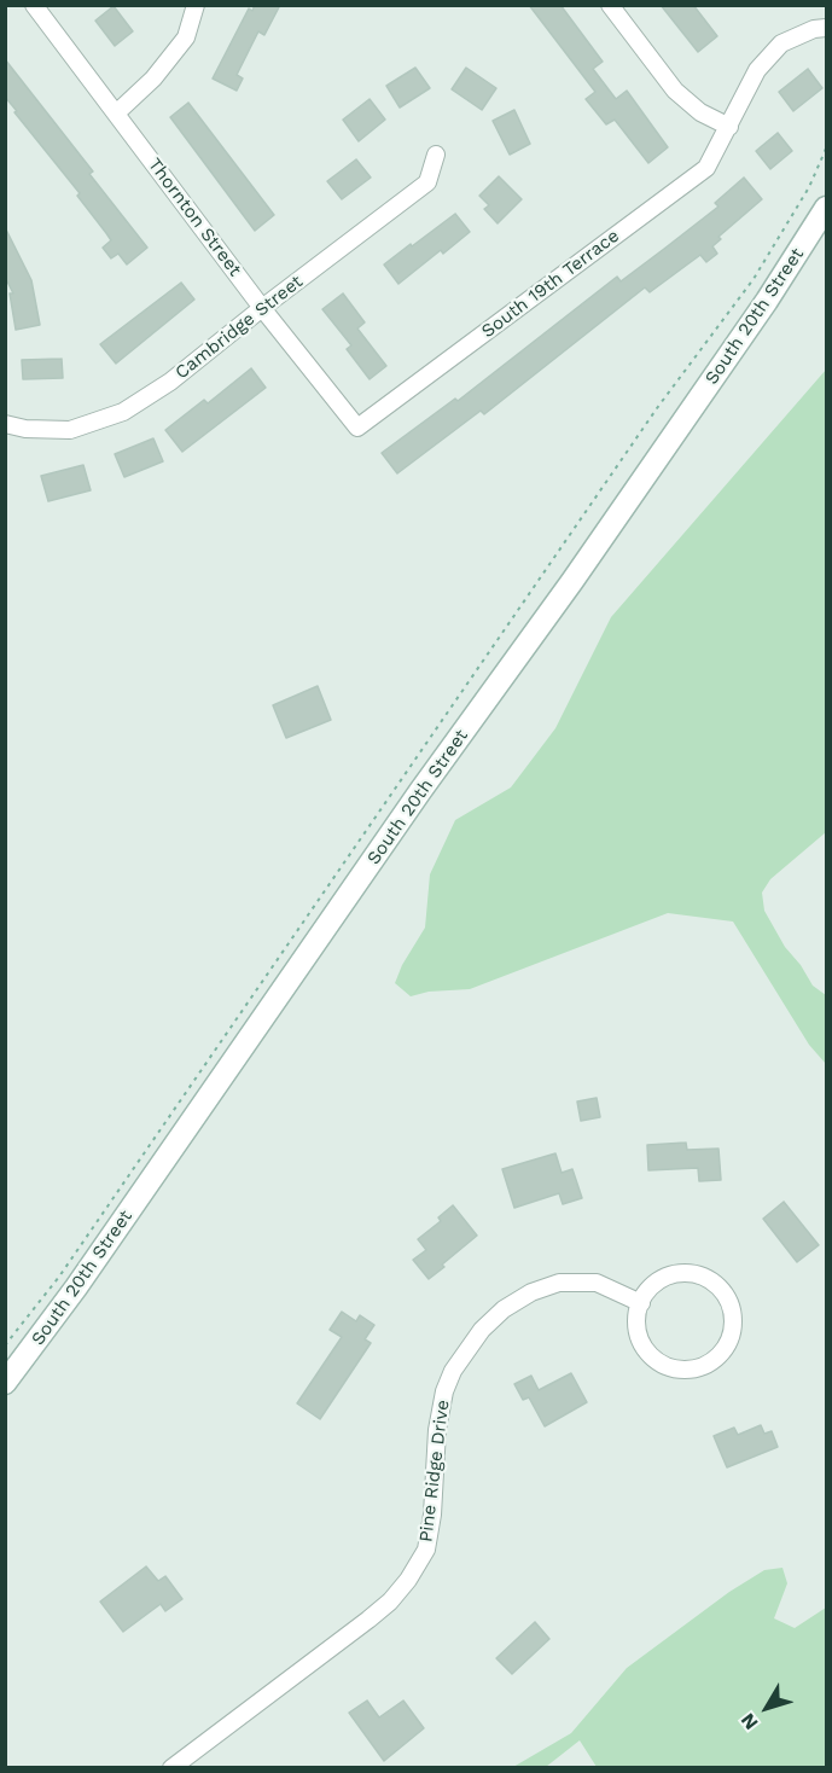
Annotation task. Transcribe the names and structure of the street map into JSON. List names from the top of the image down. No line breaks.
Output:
{"streets":{"main road":["South 20th Street"],"street":["Thornton Street","South 19th Terrace","Cambridge Street","Pine Ridge Drive"]},"crossings":[["Thornton Street","South 19th Terrace"],["Thornton Street","Cambridge Street"]],"north":"bottom left"}
